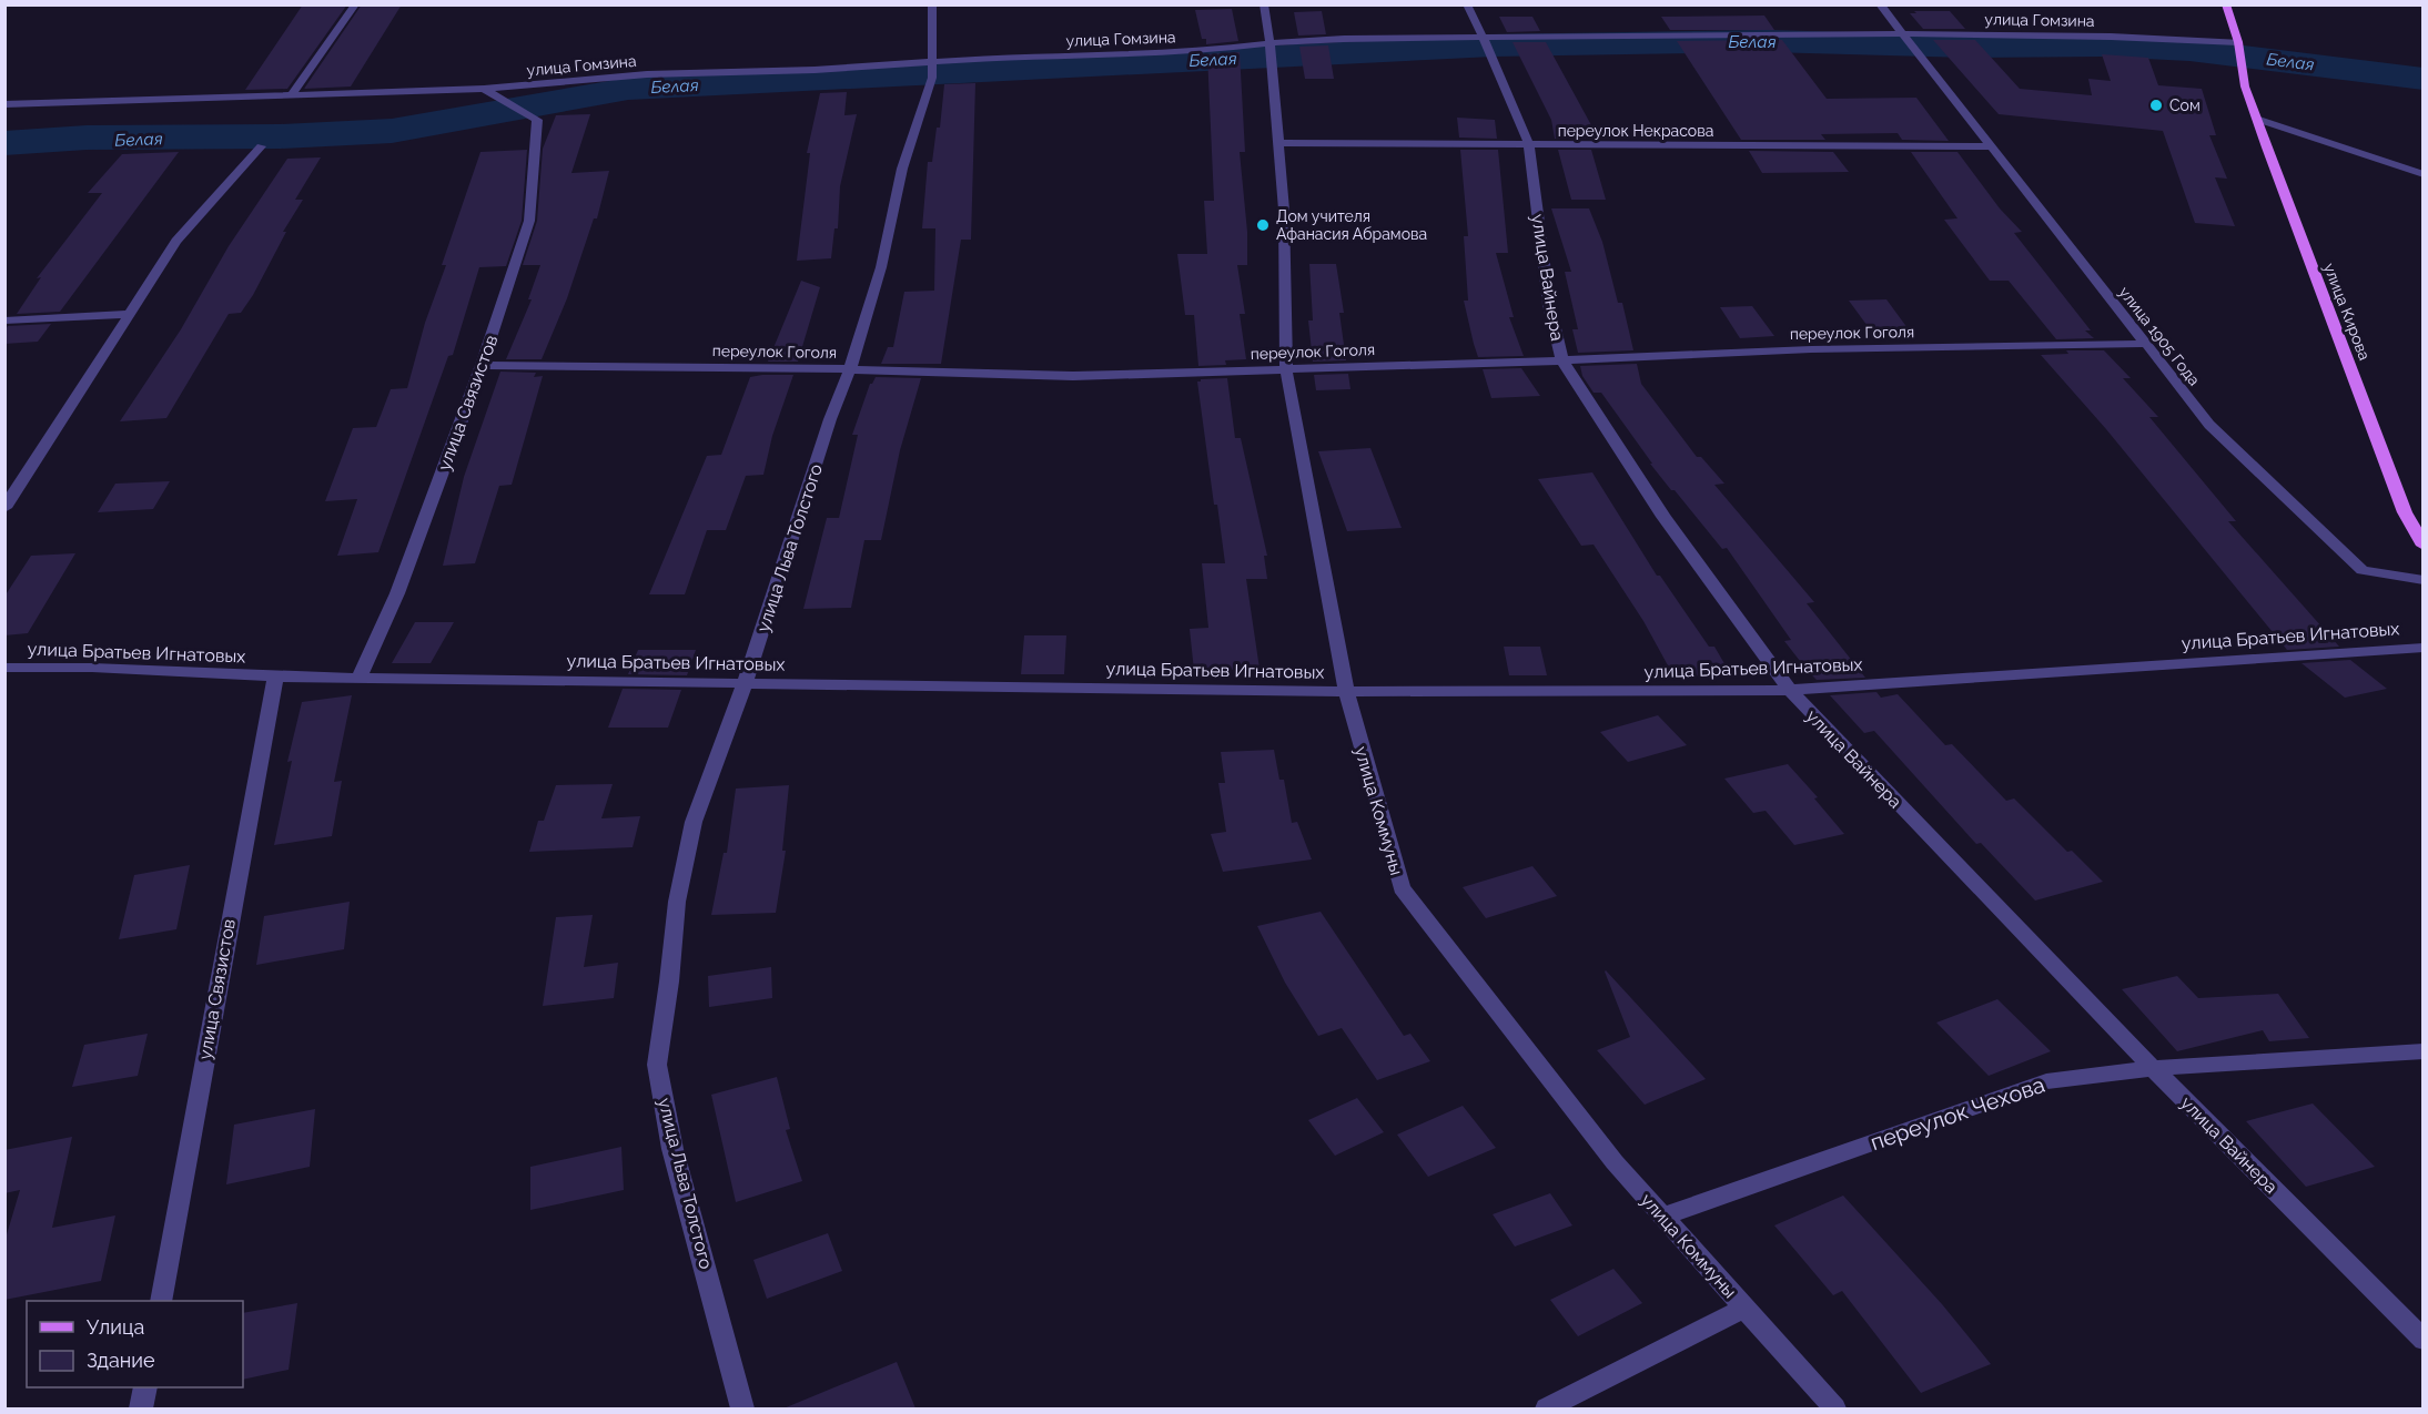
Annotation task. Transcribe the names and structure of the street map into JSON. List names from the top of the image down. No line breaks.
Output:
{"streets":{"main road":["улица Кирова"],"street":["улица Гомзина","переулок Некрасова","улица Вайнера","переулок Гоголя","улица 1905 Года","улица Связистов","улица Льва Толстого","улица Братьев Игнатовых","улица Коммуны","переулок Чехова"]},"crossings":[["улица Гомзина","улица Вайнера"],["улица Гомзина","улица Кирова"],["улица Гомзина","улица 1905 Года"],["улица Гомзина","улица Связистов"],["улица Гомзина","улица Льва Толстого"],["улица Гомзина","улица Коммуны"],["переулок Некрасова","улица Вайнера"],["переулок Некрасова","улица 1905 Года"],["переулок Некрасова","улица Коммуны"],["улица Вайнера","переулок Гоголя"],["улица Вайнера","улица Братьев Игнатовых"],["улица Вайнера","переулок Чехова"],["переулок Гоголя","улица 1905 Года"],["переулок Гоголя","улица Связистов"],["переулок Гоголя","улица Льва Толстого"],["переулок Гоголя","улица Коммуны"],["улица Связистов","улица Братьев Игнатовых"],["улица Льва Толстого","улица Братьев Игнатовых"],["улица Братьев Игнатовых","улица Коммуны"],["улица Коммуны","переулок Чехова"]],"water":["Белая"],"places":["Сом","Дом учителя Афанасия Абрамова"],"legend":["Улица","Здание"]}
